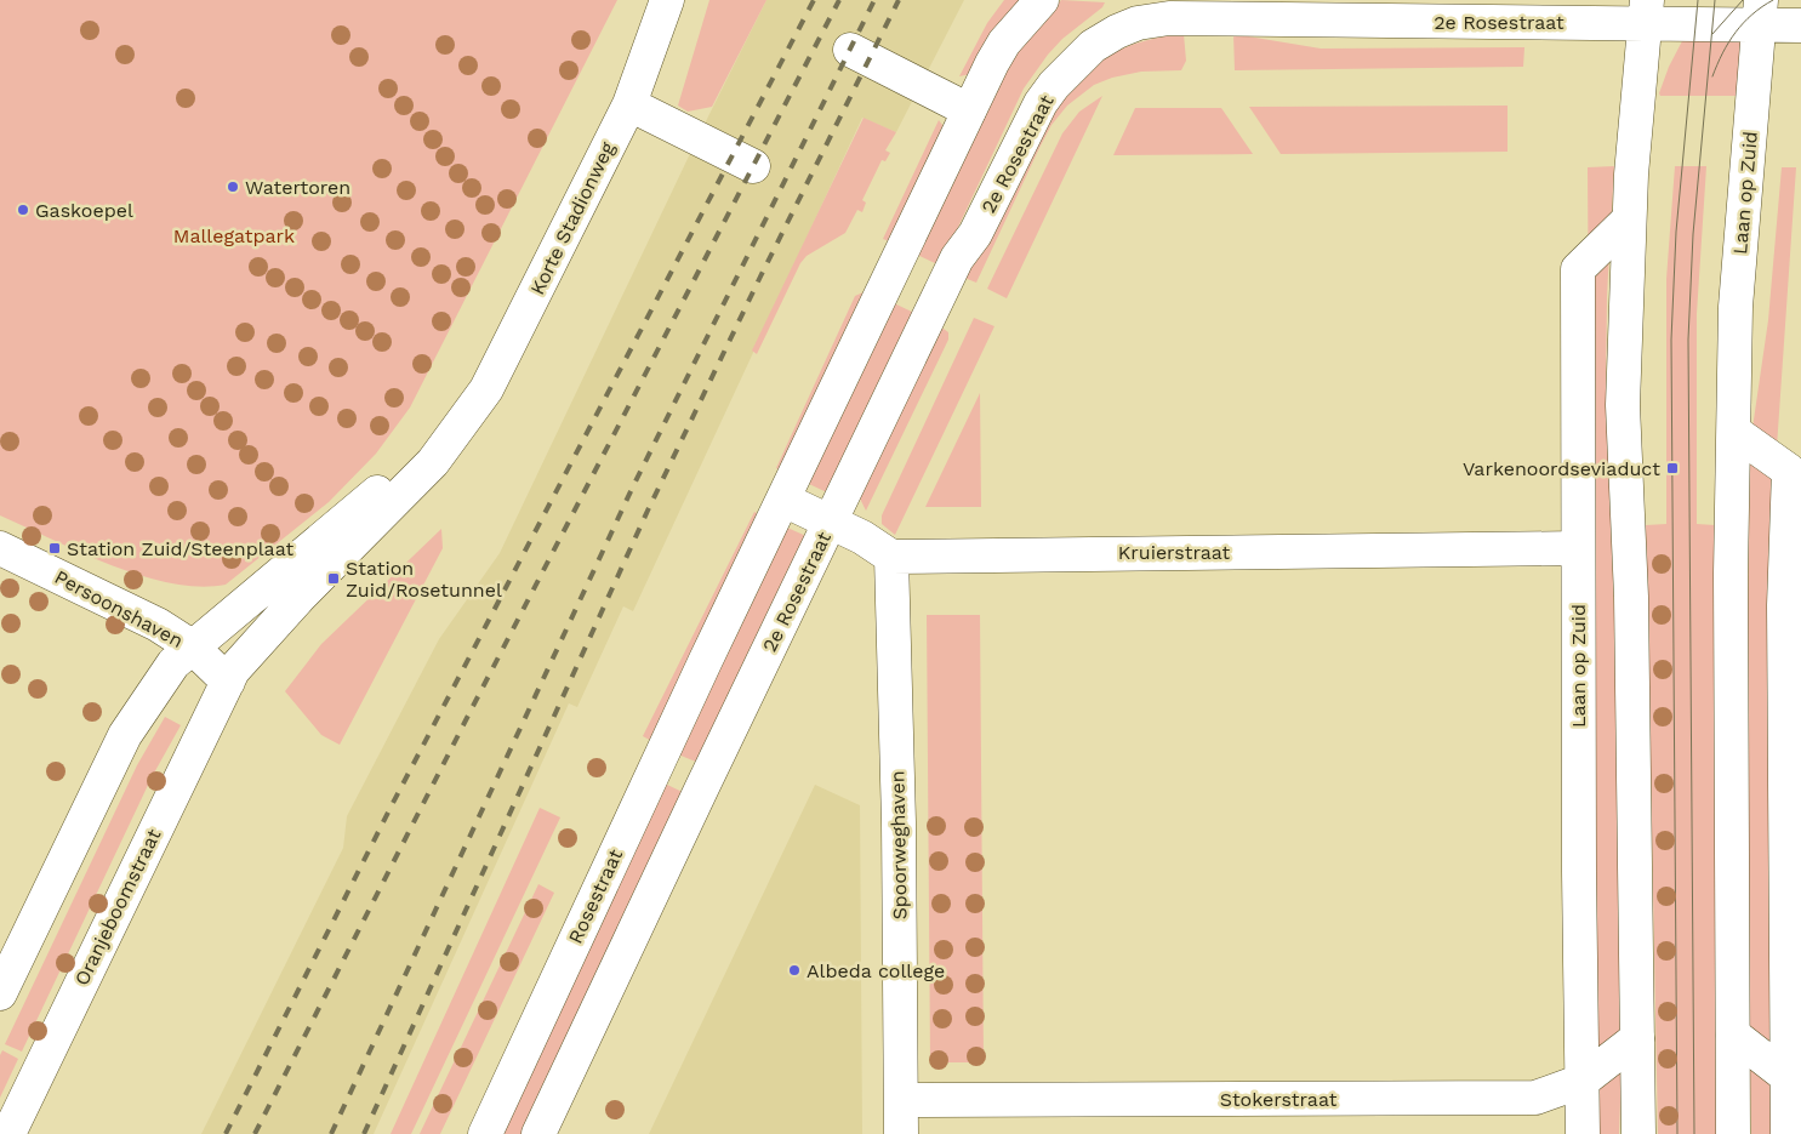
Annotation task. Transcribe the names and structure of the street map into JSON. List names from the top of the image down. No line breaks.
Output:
{"streets":{"street":["2e Rosestraat","Laan op Zuid","Korte Stadionweg","Kruierstraat","Persoonshaven","Spoorweghaven","Rosestraat","Oranjeboomstraat","Stokerstraat"]},"crossings":[["2e Rosestraat","Laan op Zuid"],["Laan op Zuid","Kruierstraat"],["Laan op Zuid","Stokerstraat"],["Korte Stadionweg","Persoonshaven"],["Korte Stadionweg","Oranjeboomstraat"],["Kruierstraat","Spoorweghaven"],["Persoonshaven","Oranjeboomstraat"],["Spoorweghaven","Stokerstraat"]],"parks":["Mallegatpark"],"places":{"other":["Watertoren","Gaskoepel","Albeda college"],"transit":["Varkenoordseviaduct","Station Zuid/Steenplaat","Station Zuid/Rosetunnel"]}}
